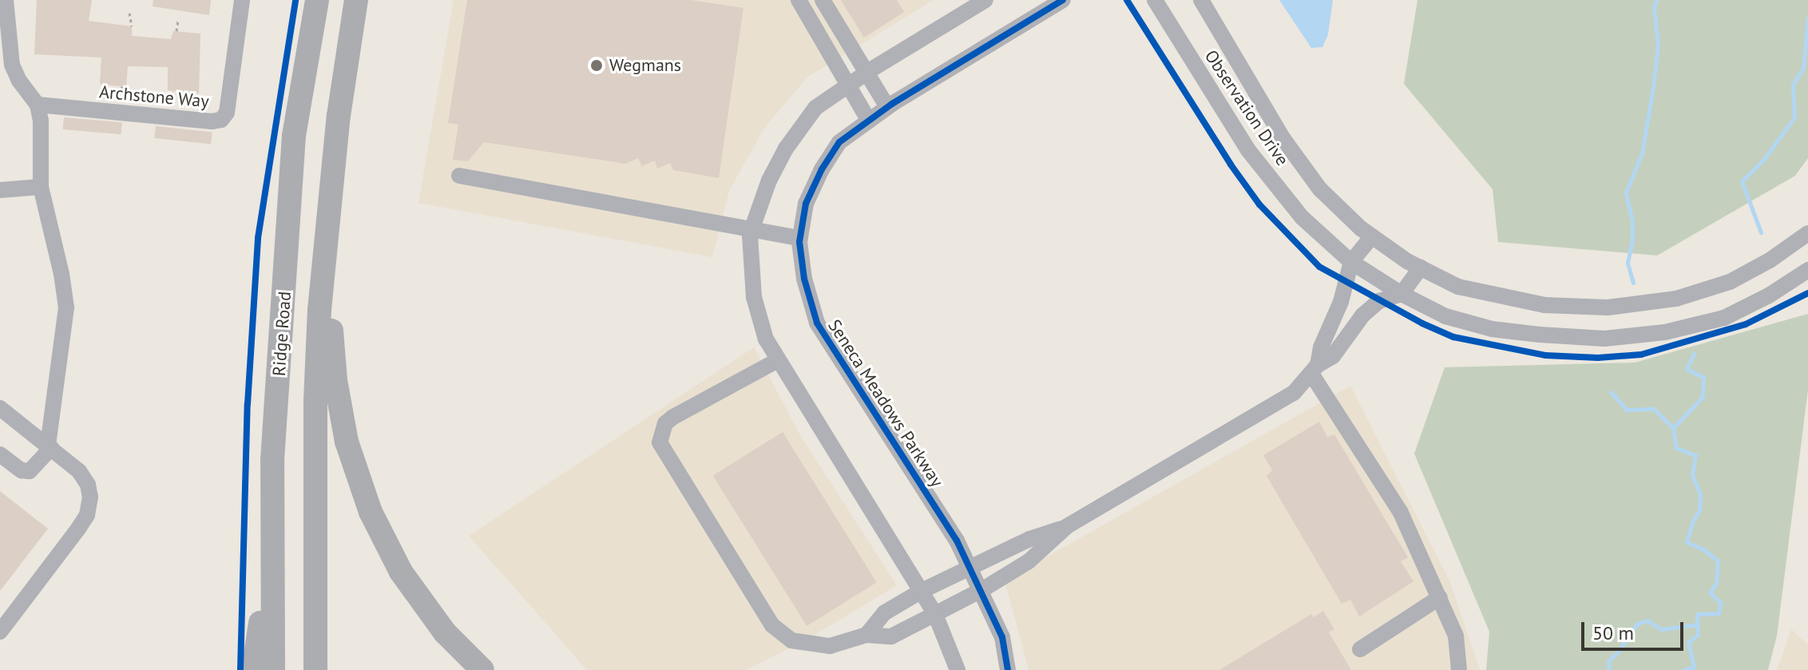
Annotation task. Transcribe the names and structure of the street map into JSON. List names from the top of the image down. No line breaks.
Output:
{"streets":{"highway":["Ridge Road"],"street":["Archstone Way","Observation Drive","Seneca Meadows Parkway"]},"places":["Wegmans"],"scale_bar":"50 m"}
